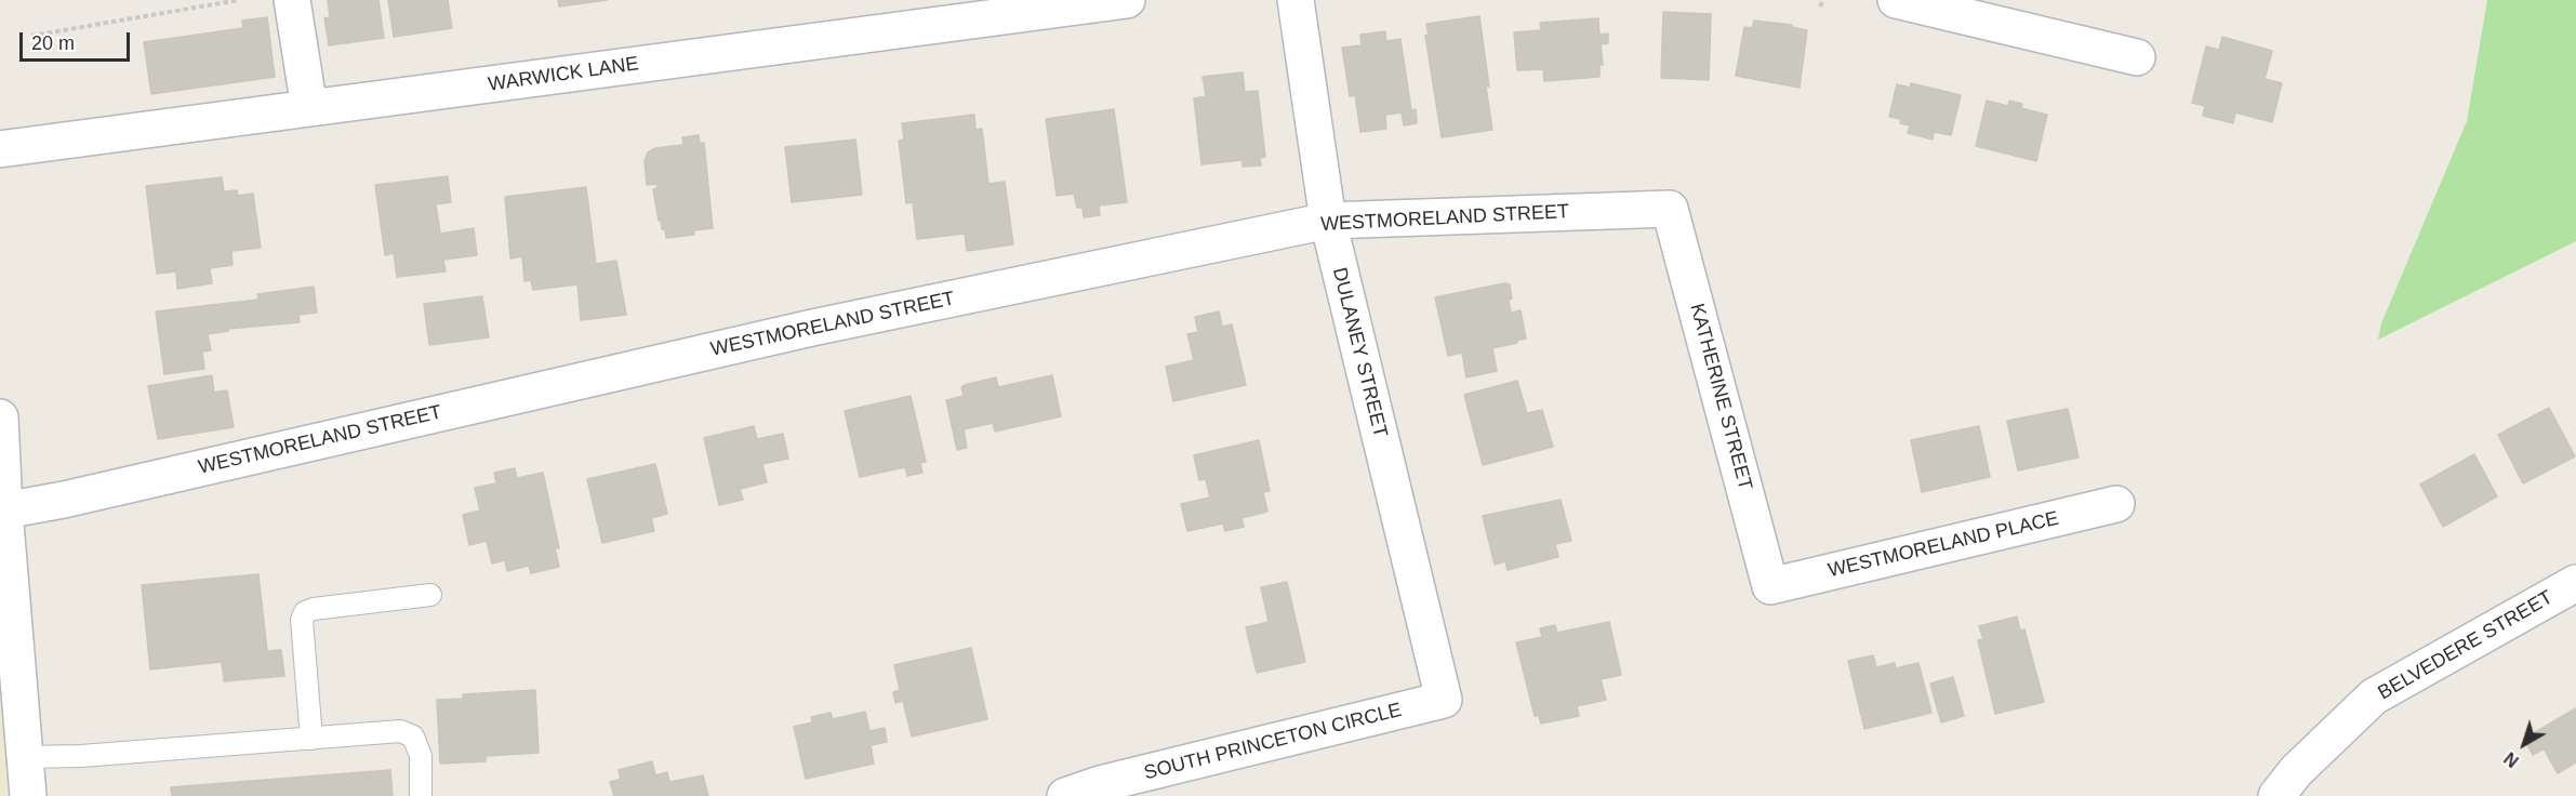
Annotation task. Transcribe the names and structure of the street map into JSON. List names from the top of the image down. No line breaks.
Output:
{"streets":{"street":["WARWICK LANE","WESTMORELAND STREET","DULANEY STREET","KATHERINE STREET","WESTMORELAND PLACE","BELVEDERE STREET","SOUTH PRINCETON CIRCLE"]},"crossings":[["WESTMORELAND STREET","DULANEY STREET"],["WESTMORELAND STREET","KATHERINE STREET"],["DULANEY STREET","SOUTH PRINCETON CIRCLE"],["KATHERINE STREET","WESTMORELAND PLACE"]],"scale_bar":"20 m","north":"bottom left"}
